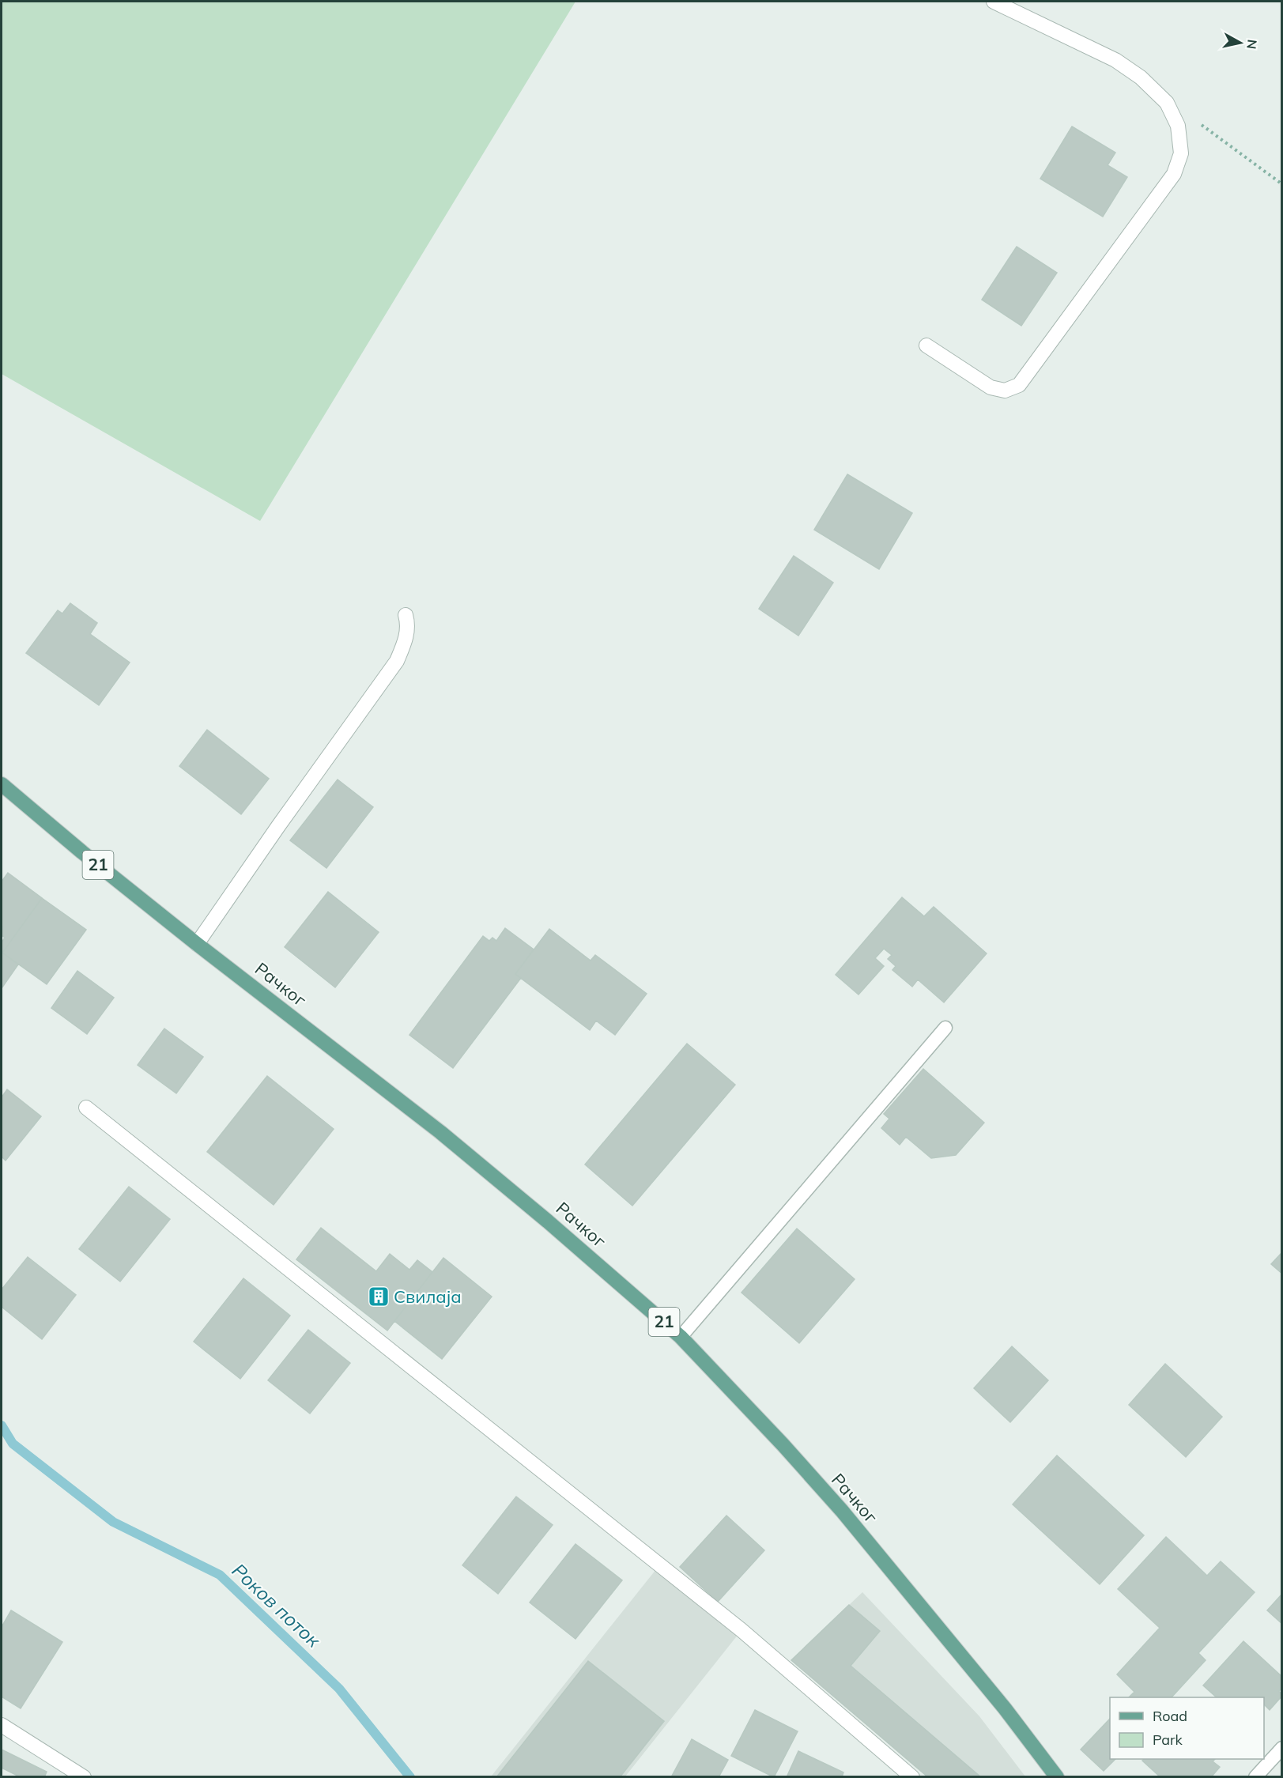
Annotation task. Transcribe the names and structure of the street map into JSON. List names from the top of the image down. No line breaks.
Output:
{"streets":{"main road":["21","Рачког"]},"water":["Роков поток"],"places":{"building":["Свилаја"]},"legend":["Road","Park"],"north":"right"}
